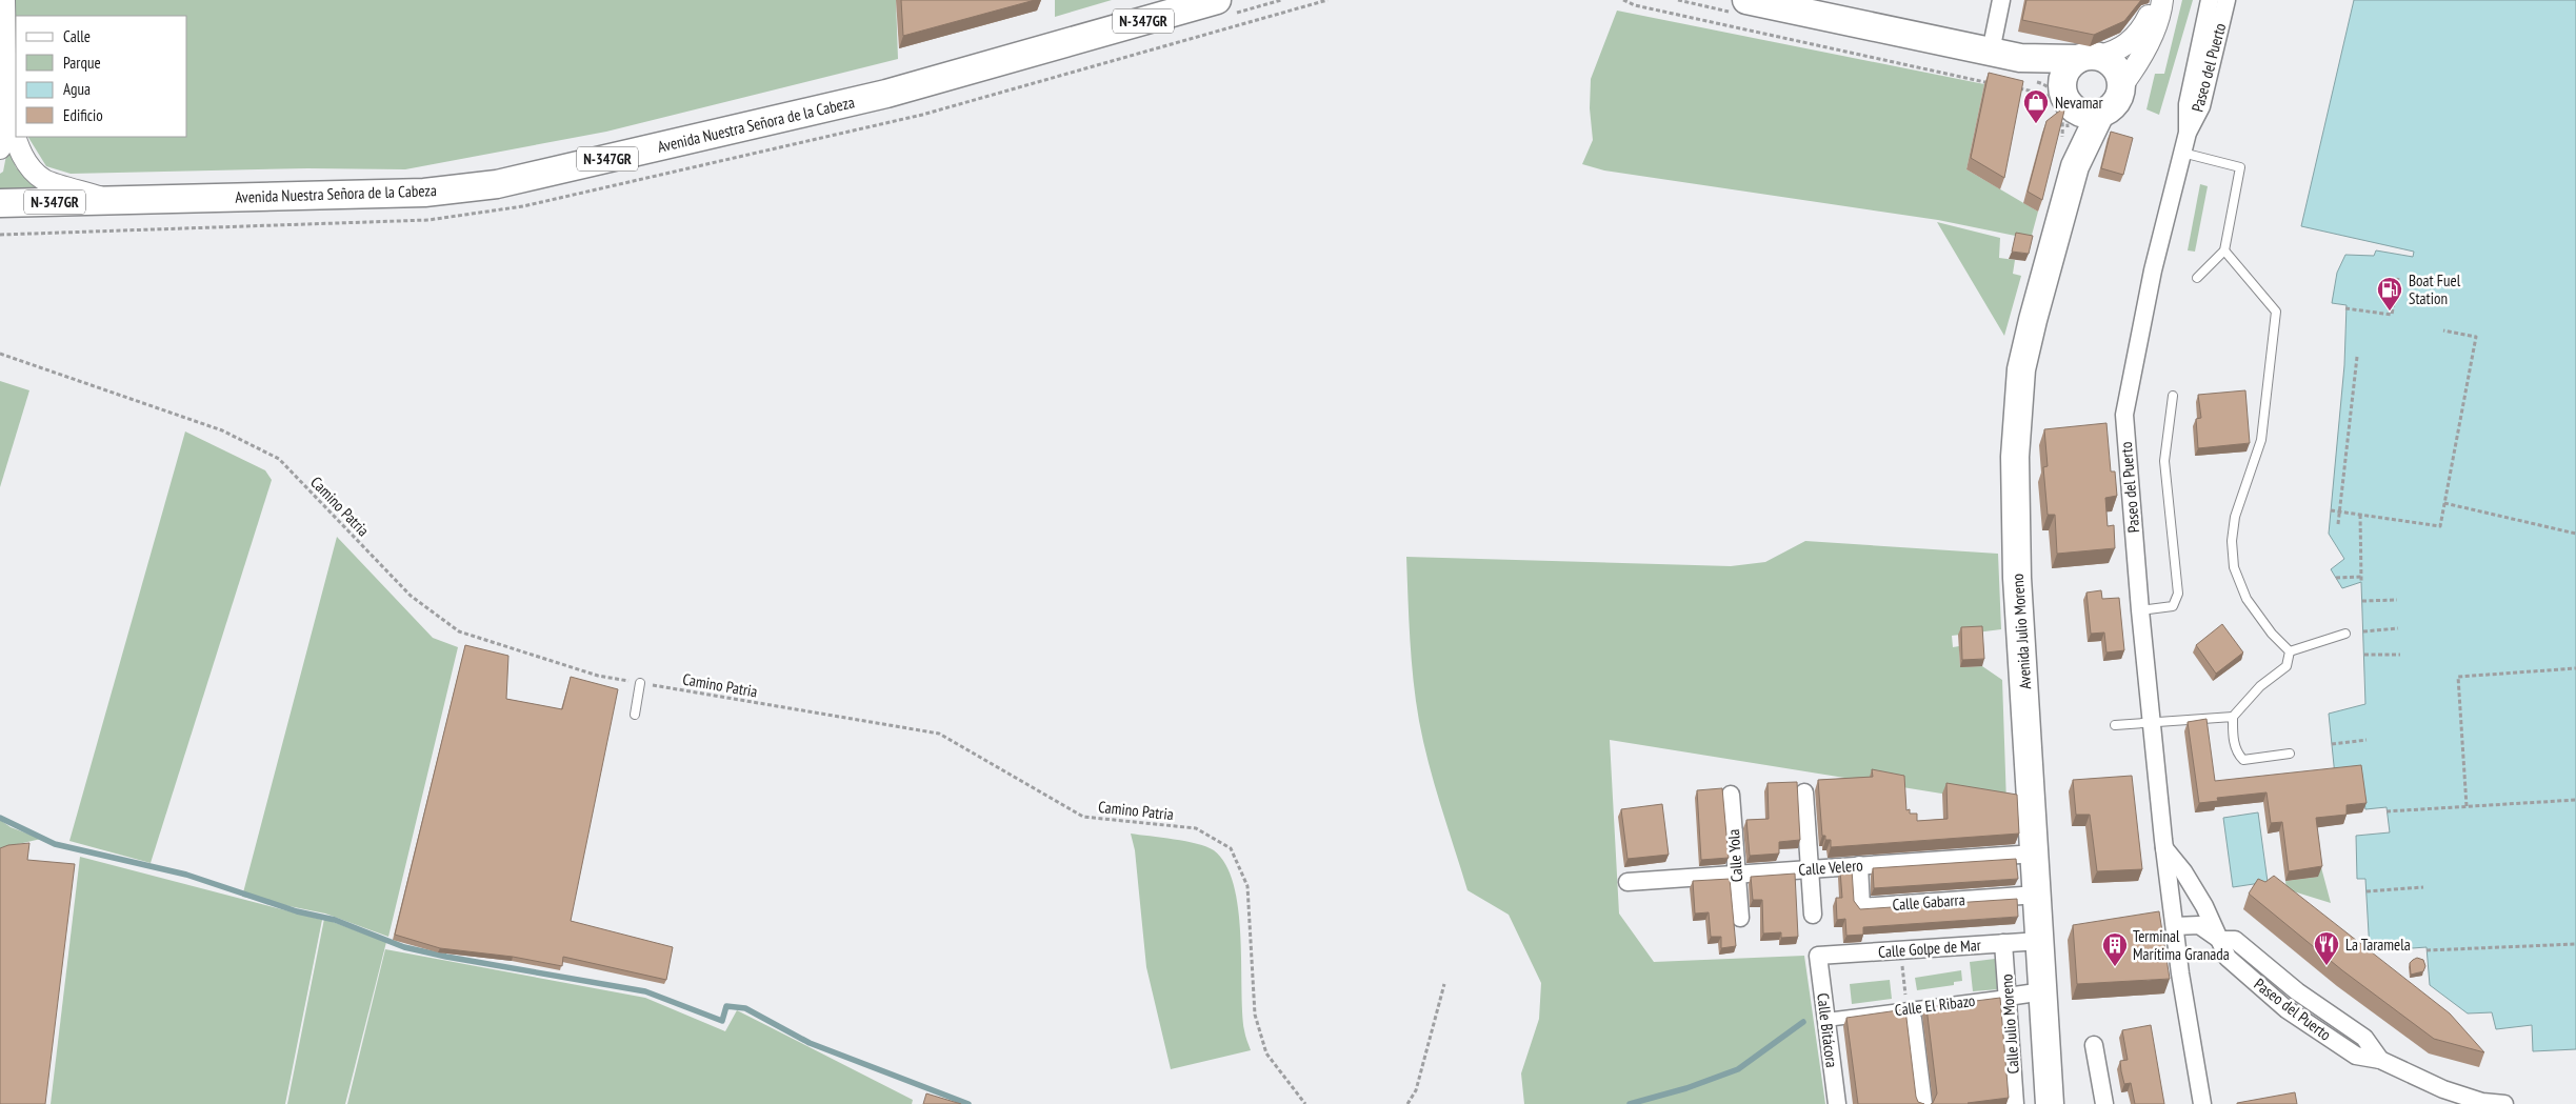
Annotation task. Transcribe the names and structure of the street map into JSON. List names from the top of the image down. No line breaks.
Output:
{"streets":{"highway":["N-347GR","Avenida Nuestra Señora de la Cabeza","Avenida Julio Moreno"],"street":["Paseo del Puerto","Calle Yola","Calle Velero","Calle Gabarra","Calle Golpe de Mar","Calle El Ribazo","Calle Julio Moreno","Calle Bitácora"],"path":["Camino Patria"]},"crossings":[["Avenida Julio Moreno","Calle Velero"],["Avenida Julio Moreno","Calle Gabarra"],["Avenida Julio Moreno","Calle Golpe de Mar"],["Avenida Julio Moreno","Calle El Ribazo"],["Calle Yola","Calle Velero"],["Calle Velero","Calle Gabarra"],["Calle Golpe de Mar","Calle Julio Moreno"],["Calle Golpe de Mar","Calle Bitácora"],["Calle El Ribazo","Calle Julio Moreno"],["Calle El Ribazo","Calle Bitácora"]],"places":{"shop":["Nevamar"],"fuel station":["Boat Fuel Station"],"restaurant":["La Taramela"],"building":["Terminal Marítima Granada"]},"legend":["Calle","Parque","Agua","Edificio"]}
